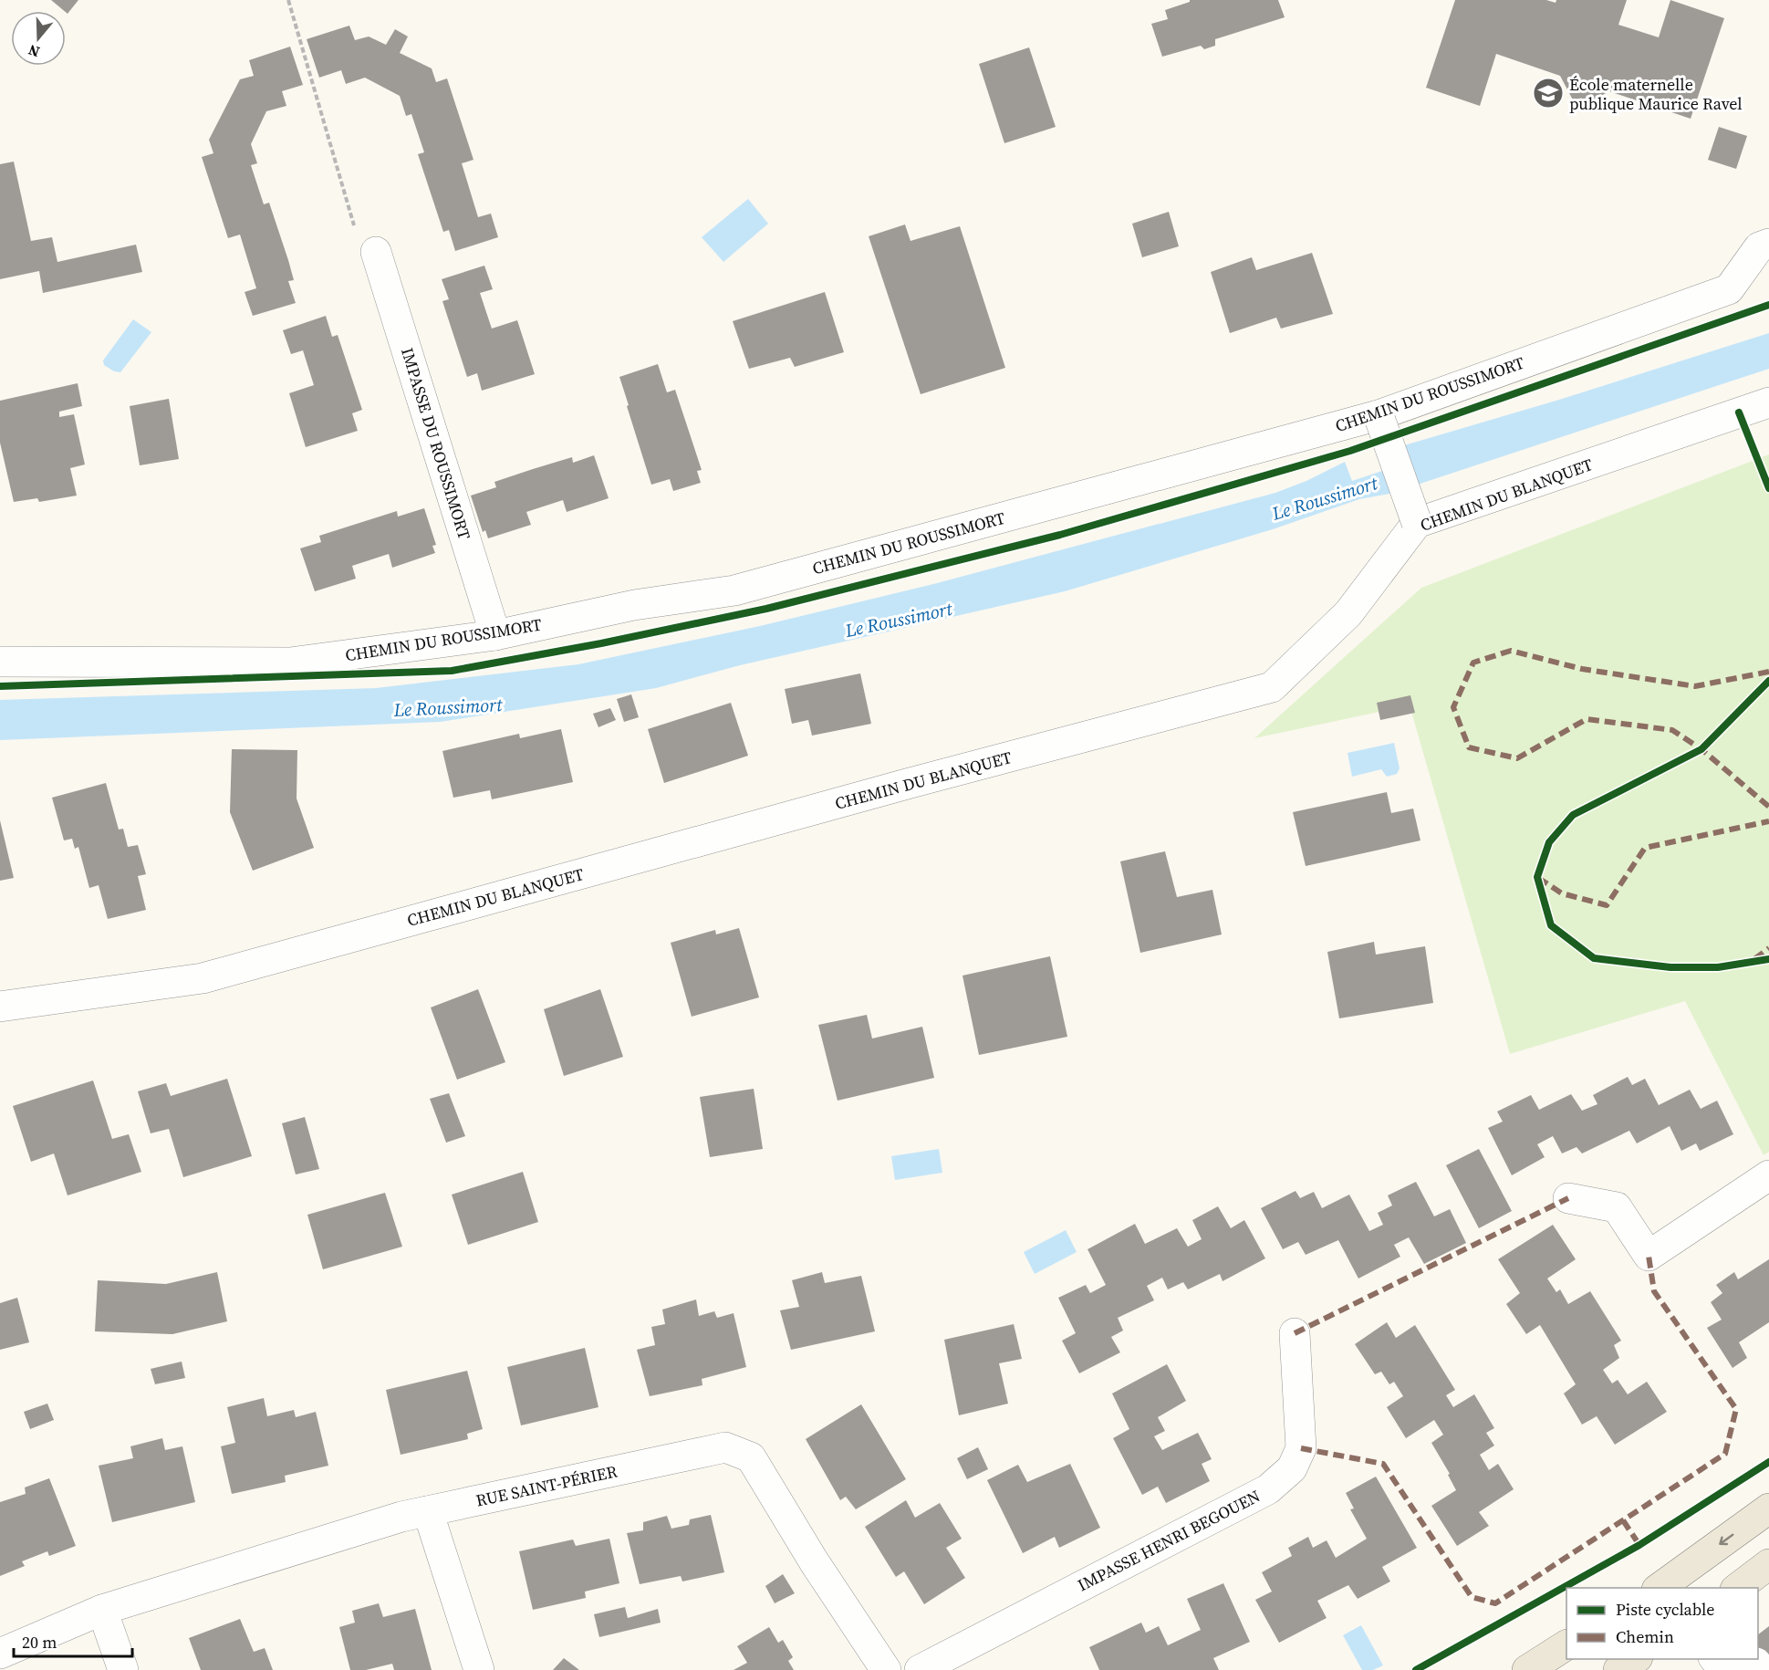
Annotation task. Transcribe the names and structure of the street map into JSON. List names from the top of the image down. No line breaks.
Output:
{"streets":{"street":["CHEMIN DU ROUSSIMORT","IMPASSE DU ROUSSIMORT","CHEMIN DU BLANQUET","RUE SAINT-PÉRIER","IMPASSE HENRI BEGOUEN"]},"crossings":[["CHEMIN DU ROUSSIMORT","IMPASSE DU ROUSSIMORT"]],"water":["Le Roussimort"],"places":{"school or university":["École maternelle publique Maurice Ravel"]},"legend":["Piste cyclable","Chemin"],"scale_bar":"20 m","north":"bottom"}
